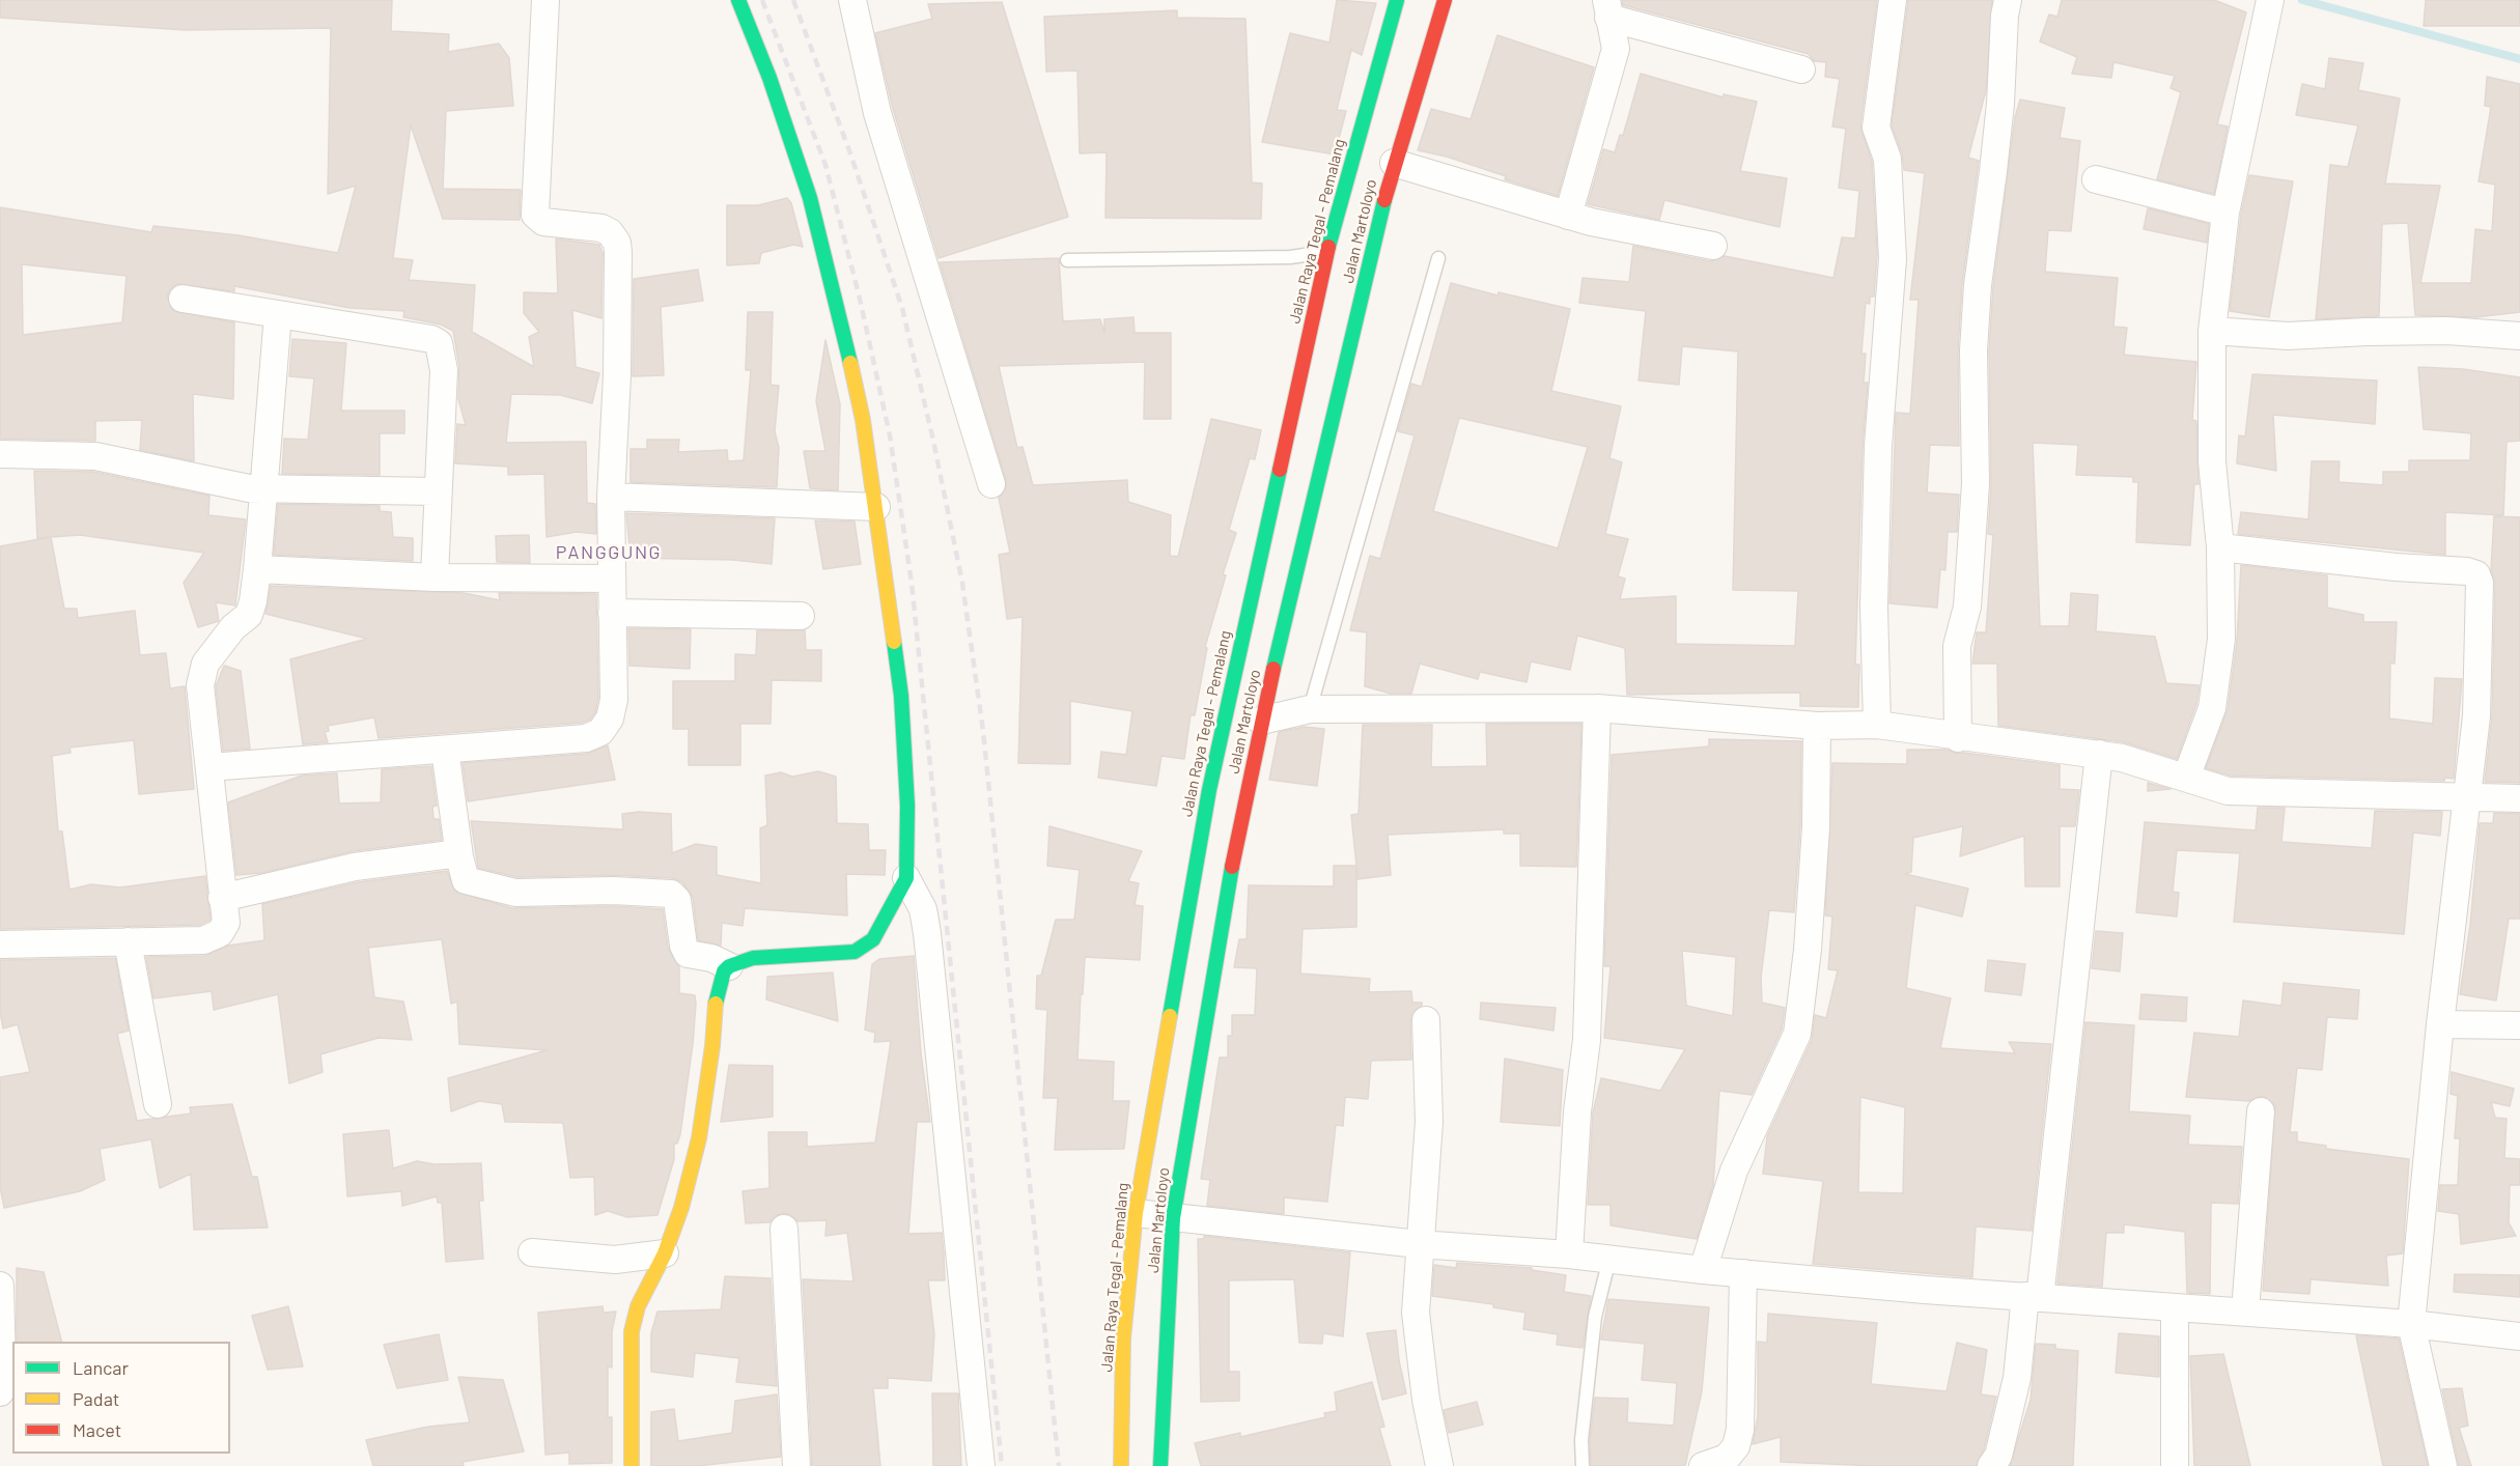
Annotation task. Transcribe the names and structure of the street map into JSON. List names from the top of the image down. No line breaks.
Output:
{"streets":{"main road":["Jalan Raya Tegal - Pemalang","Jalan Martoloyo"]},"districts":["PANGGUNG"],"legend":["Lancar","Padat","Macet"]}
